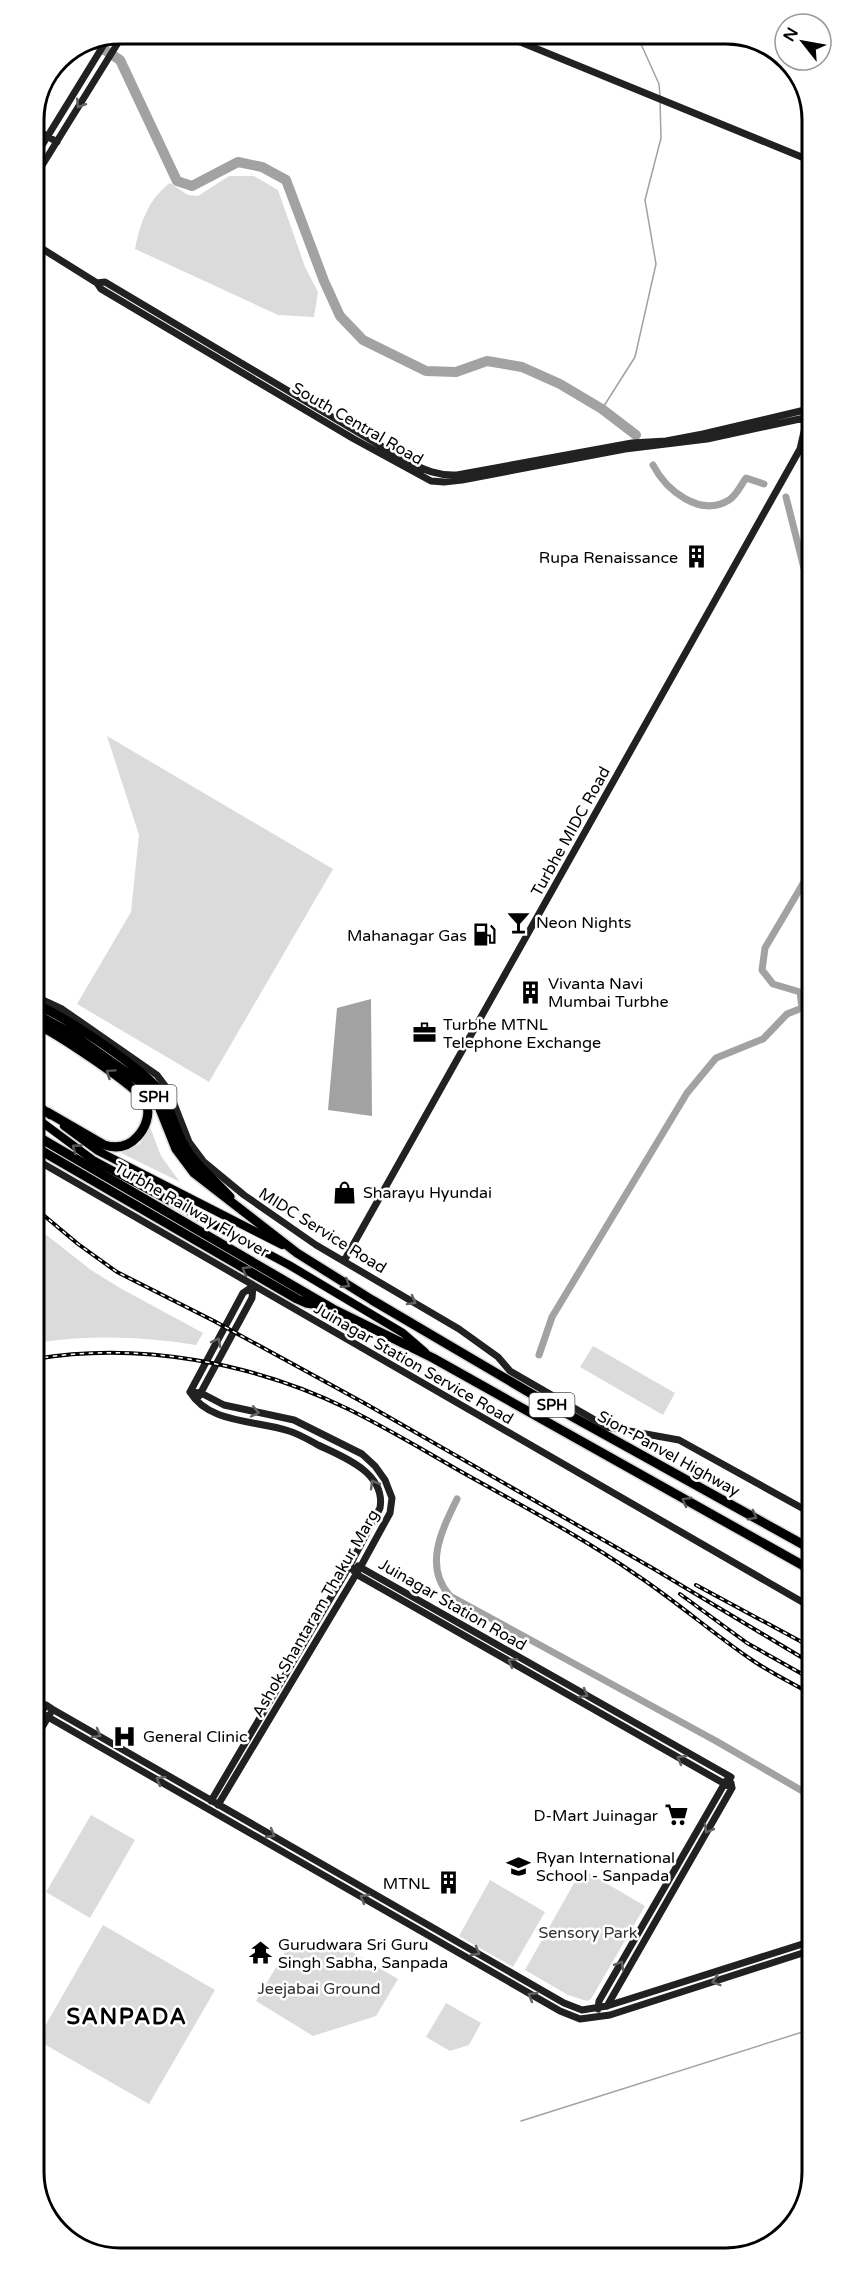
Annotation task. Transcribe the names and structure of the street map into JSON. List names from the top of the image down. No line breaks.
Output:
{"streets":{"highway":["SPH","Turbhe Railway Flyover","Sion-Panvel Highway"],"street":["South Central Road","Turbhe MIDC Road","MIDC Service Road","Juinagar Station Service Road","Juinagar Station Road","Ashok Shantaram Thakur Marg"]},"crossings":[["Turbhe MIDC Road","MIDC Service Road"],["Turbhe Railway Flyover","Sion-Panvel Highway"],["MIDC Service Road","Sion-Panvel Highway"],["Juinagar Station Road","Ashok Shantaram Thakur Marg"]],"districts":["SANPADA"],"parks":["Sensory Park","Jeejabai Ground"],"places":{"building":["Rupa Renaissance","Vivanta Navi Mumbai Turbhe","MTNL"],"bar":["Neon Nights"],"fuel station":["Mahanagar Gas"],"office":["Turbhe MTNL Telephone Exchange"],"shop":["Sharayu Hyundai"],"hospital":["General Clinic"],"supermarket":["D-Mart Juinagar"],"school or university":["Ryan International School - Sanpada"],"temple":["Gurudwara Sri Guru Singh Sabha, Sanpada"]},"north":"top left"}
